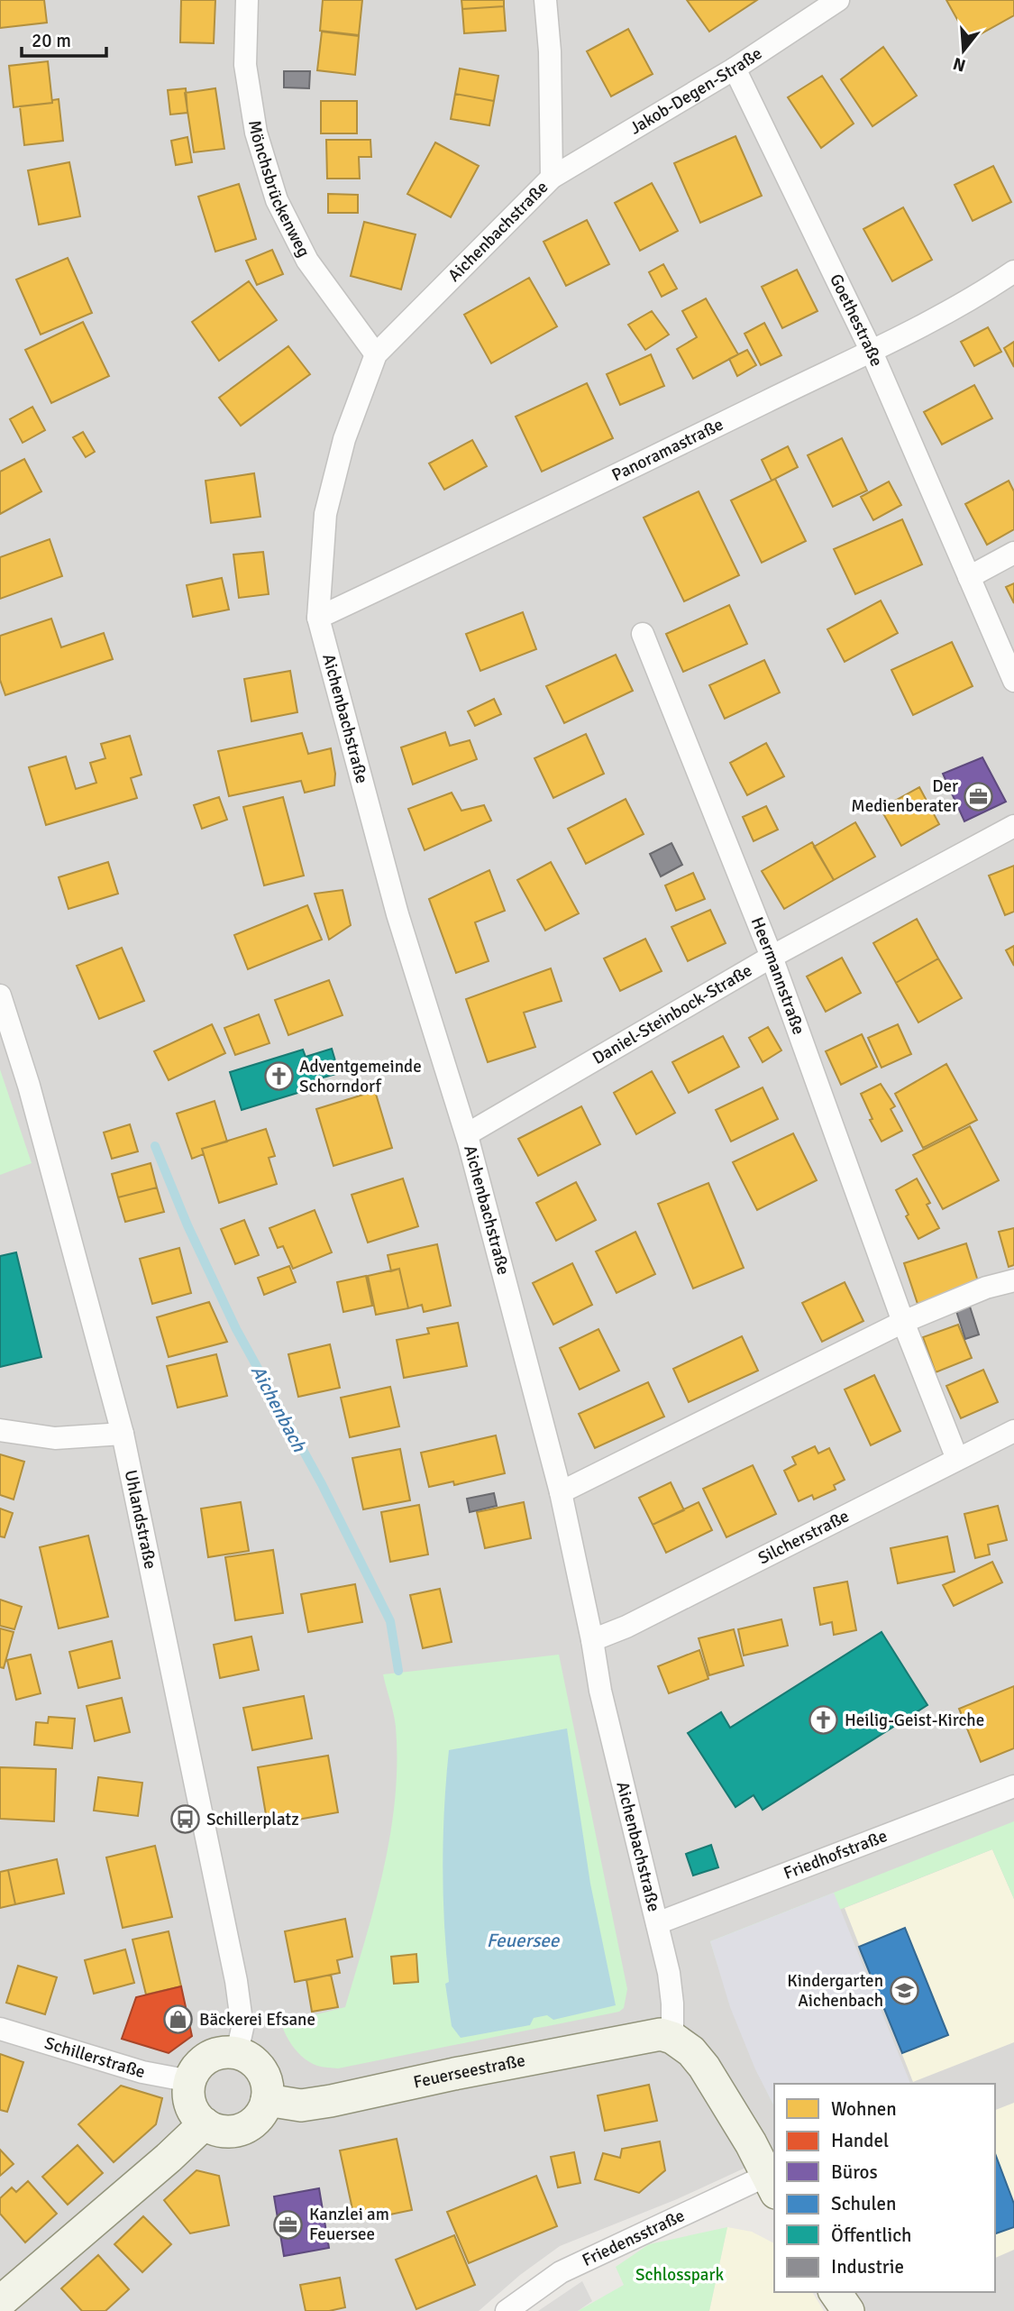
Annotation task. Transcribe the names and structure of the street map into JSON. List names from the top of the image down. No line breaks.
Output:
{"streets":{"main road":["Feuerseestraße"],"street":["Jakob-Degen-Straße","Mönchsbrückenweg","Aichenbachstraße","Goethestraße","Panoramastraße","Heermannstraße","Daniel-Steinbock-Straße","Uhlandstraße","Silcherstraße","Friedhofstraße","Schillerstraße","Friedensstraße"]},"crossings":[["Jakob-Degen-Straße","Aichenbachstraße"],["Jakob-Degen-Straße","Goethestraße"],["Mönchsbrückenweg","Aichenbachstraße"],["Aichenbachstraße","Panoramastraße"],["Aichenbachstraße","Daniel-Steinbock-Straße"],["Aichenbachstraße","Silcherstraße"],["Aichenbachstraße","Friedhofstraße"],["Aichenbachstraße","Feuerseestraße"],["Goethestraße","Panoramastraße"],["Heermannstraße","Daniel-Steinbock-Straße"],["Heermannstraße","Silcherstraße"],["Uhlandstraße","Schillerstraße"],["Uhlandstraße","Feuerseestraße"],["Schillerstraße","Feuerseestraße"]],"water":["Aichenbach","Feuersee"],"parks":["Schlosspark"],"places":{"office":["Der Medienberater","Kanzlei am Feuersee"],"church":["Adventgemeinde Schorndorf","Heilig-Geist-Kirche"],"bus stop":["Schillerplatz"],"school or university":["Kindergarten Aichenbach"],"shop":["Bäckerei Efsane"]},"legend":["Wohnen","Handel","Büros","Schulen","Öffentlich","Industrie"],"scale_bar":"20 m","north":"bottom"}
